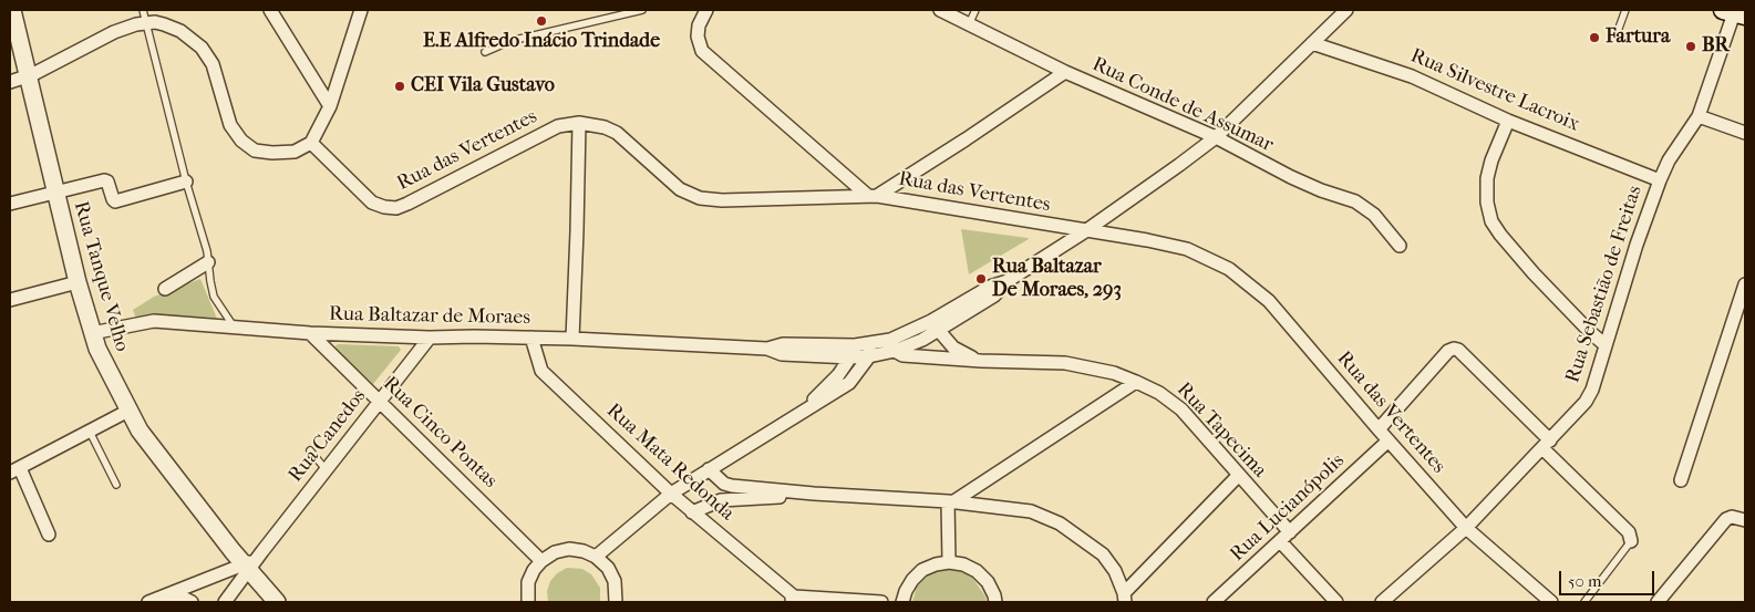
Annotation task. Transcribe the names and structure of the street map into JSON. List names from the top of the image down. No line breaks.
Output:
{"streets":{"street":["Rua Silvestre Lacroix","Rua Conde de Assumar","Rua das Vertentes","Rua Tanque Velho","Rua Sebastião de Freitas","Rua Baltazar de Moraes","Rua Tapecima","Rua Cinco Pontas","Rua Canedos","Rua Mata Redonda","Rua Lucianópolis"]},"crossings":[["Rua Silvestre Lacroix","Rua Sebastião de Freitas"],["Rua Silvestre Lacroix","Rua Baltazar de Moraes"],["Rua Conde de Assumar","Rua Baltazar de Moraes"],["Rua das Vertentes","Rua Sebastião de Freitas"],["Rua das Vertentes","Rua Baltazar de Moraes"],["Rua das Vertentes","Rua Lucianópolis"],["Rua Tanque Velho","Rua Baltazar de Moraes"],["Rua Tanque Velho","Rua Canedos"],["Rua Baltazar de Moraes","Rua Tapecima"],["Rua Baltazar de Moraes","Rua Cinco Pontas"],["Rua Baltazar de Moraes","Rua Canedos"],["Rua Baltazar de Moraes","Rua Mata Redonda"],["Rua Tapecima","Rua Lucianópolis"],["Rua Cinco Pontas","Rua Canedos"]],"places":["E.E Alfredo Inácio Trindade","Fartura","BR","CEI Vila Gustavo","Rua Baltazar De Moraes, 293"],"scale_bar":"50 m"}
